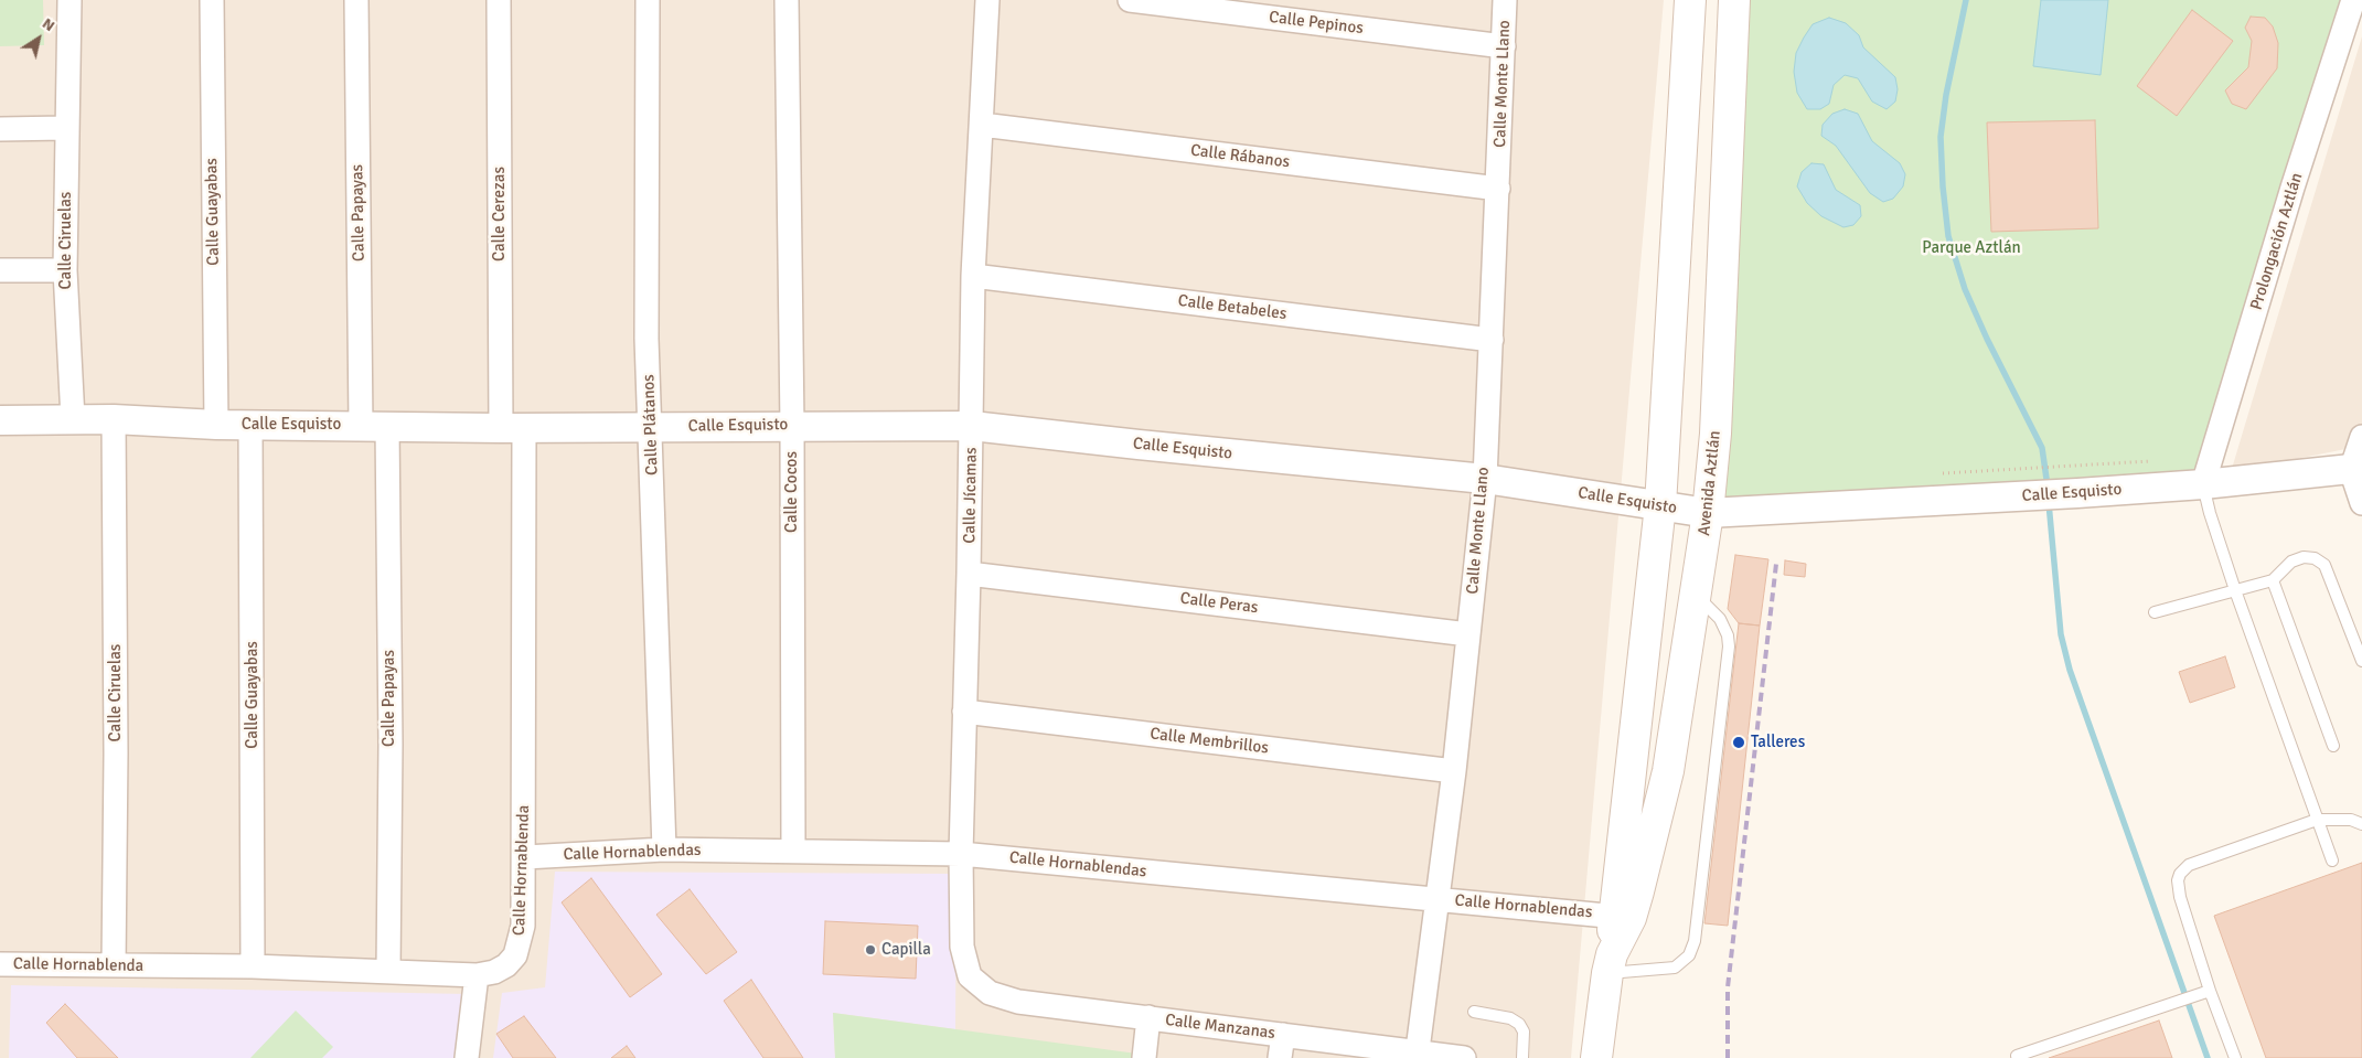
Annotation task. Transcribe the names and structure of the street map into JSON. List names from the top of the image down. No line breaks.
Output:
{"streets":{"main road":["Avenida Aztlán"],"street":["Calle Pepinos","Calle Monte Llano","Calle Rábanos","Calle Guayabas","Calle Papayas","Calle Cerezas","Calle Ciruelas","Prolongación Aztlán","Calle Betabeles","Calle Esquisto","Calle Plátanos","Calle Cocos","Calle Jícamas","Calle Peras","Calle Membrillos","Calle Hornablendas","Calle Hornablenda","Calle Manzanas"]},"crossings":[["Calle Pepinos","Calle Monte Llano"],["Calle Monte Llano","Calle Rábanos"],["Calle Monte Llano","Calle Betabeles"],["Calle Monte Llano","Calle Esquisto"],["Calle Monte Llano","Calle Peras"],["Calle Monte Llano","Calle Membrillos"],["Calle Monte Llano","Calle Hornablendas"],["Calle Monte Llano","Calle Manzanas"],["Calle Rábanos","Calle Jícamas"],["Calle Guayabas","Calle Esquisto"],["Calle Guayabas","Calle Hornablenda"],["Calle Papayas","Calle Esquisto"],["Calle Papayas","Calle Hornablenda"],["Calle Cerezas","Calle Esquisto"],["Calle Cerezas","Calle Hornablenda"],["Calle Ciruelas","Calle Esquisto"],["Calle Ciruelas","Calle Hornablenda"],["Prolongación Aztlán","Calle Esquisto"],["Calle Betabeles","Calle Jícamas"],["Calle Esquisto","Calle Plátanos"],["Calle Esquisto","Avenida Aztlán"],["Calle Esquisto","Calle Cocos"],["Calle Esquisto","Calle Jícamas"],["Calle Esquisto","Calle Hornablenda"],["Calle Plátanos","Calle Hornablendas"],["Avenida Aztlán","Calle Hornablendas"],["Calle Cocos","Calle Hornablendas"],["Calle Jícamas","Calle Peras"],["Calle Jícamas","Calle Membrillos"],["Calle Jícamas","Calle Hornablendas"],["Calle Jícamas","Calle Manzanas"],["Calle Hornablendas","Calle Hornablenda"]],"parks":["Parque Aztlán"],"places":["Talleres","Capilla"],"north":"top right"}
